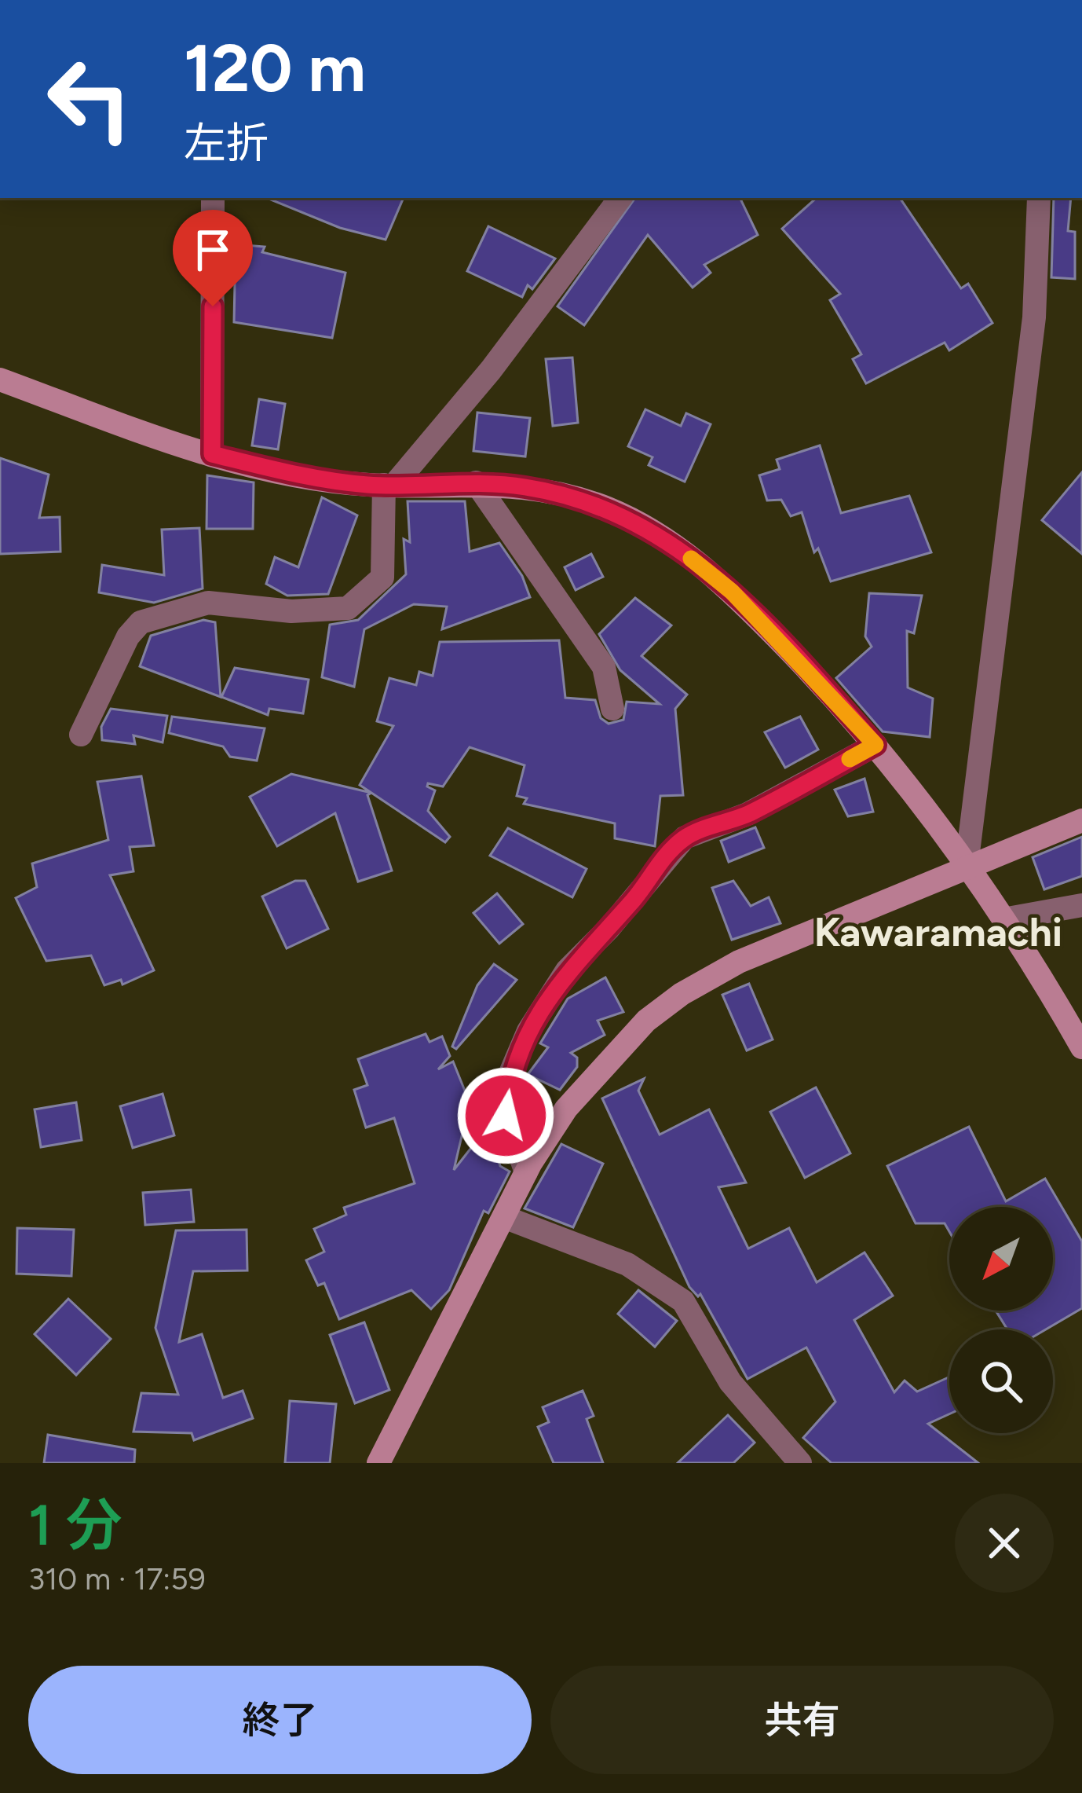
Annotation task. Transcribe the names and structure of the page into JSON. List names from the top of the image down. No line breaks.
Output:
{"districts":["Kawaramachi"],"north":"bottom left","page":{"turn":["120 m","左折"],"heading":["1 分","310 m · 17:59"],"buttons":["終了","共有"]}}
